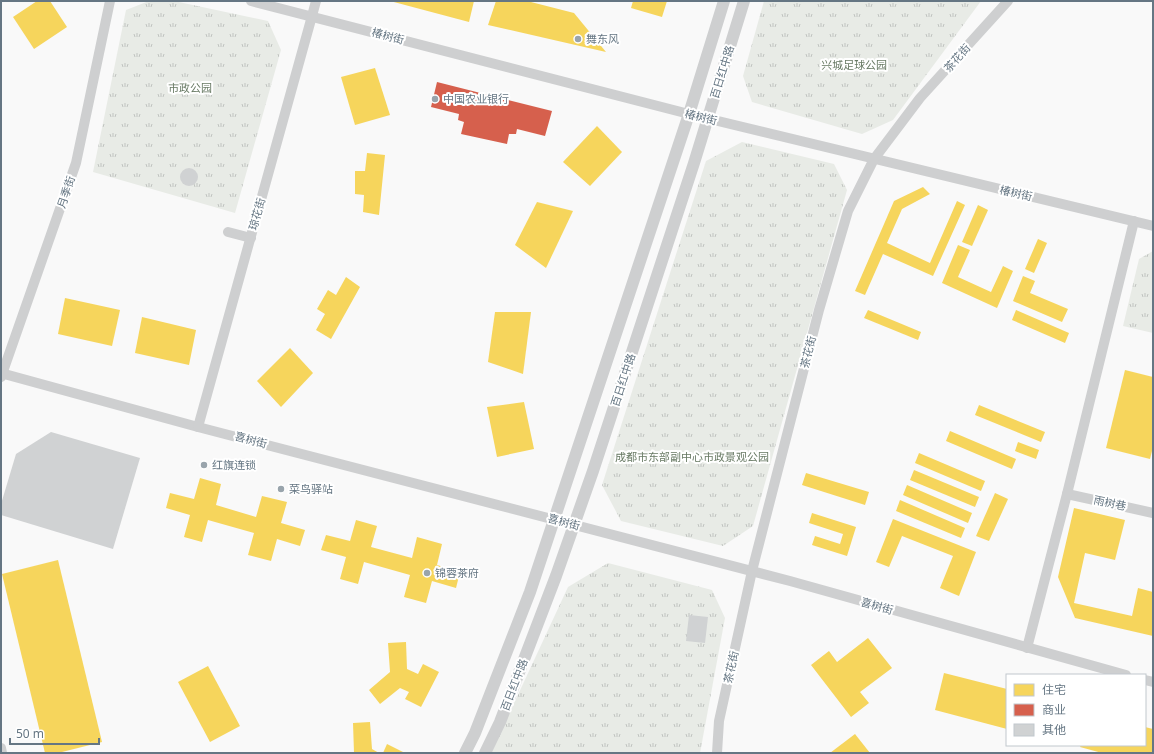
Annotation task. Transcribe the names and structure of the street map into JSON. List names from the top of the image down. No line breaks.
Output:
{"streets":{"street":["椿树街","茶花街","百日红中路","月季街","琼花街","喜树街","雨树巷"]},"crossings":[["椿树街","茶花街"],["椿树街","百日红中路"],["椿树街","琼花街"],["茶花街","喜树街"],["百日红中路","喜树街"],["月季街","喜树街"],["琼花街","喜树街"]],"parks":["兴城足球公园","市政公园","成都市东部副中心市政景观公园"],"places":["舞东风","中国农业银行","红旗连锁","菜鸟驿站","锦蓉茶府"],"legend":["住宅","商业","其他"],"scale_bar":"50 m"}
